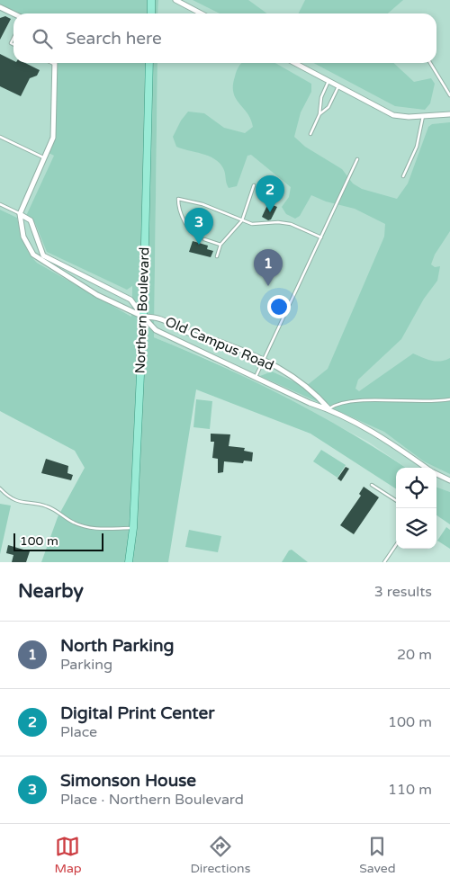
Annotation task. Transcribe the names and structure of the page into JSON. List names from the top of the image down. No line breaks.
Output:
{"streets":{"main road":["Northern Boulevard"],"street":["Old Campus Road"]},"crossings":[["Northern Boulevard","Old Campus Road"]],"scale_bar":"100 m","page":{"search":"Search here","pins":["2","3","1"],"scale":"100 m","heading":["Nearby","3 results"],"list":[{"mark":"1","name":"North Parking","note":"Parking","value":"20 m"},{"mark":"2","name":"Digital Print Center","note":"Place","value":"100 m"},{"mark":"3","name":"Simonson House","note":"Place · Northern Boulevard","value":"110 m"}],"nav":["Map","Directions","Saved"]}}
